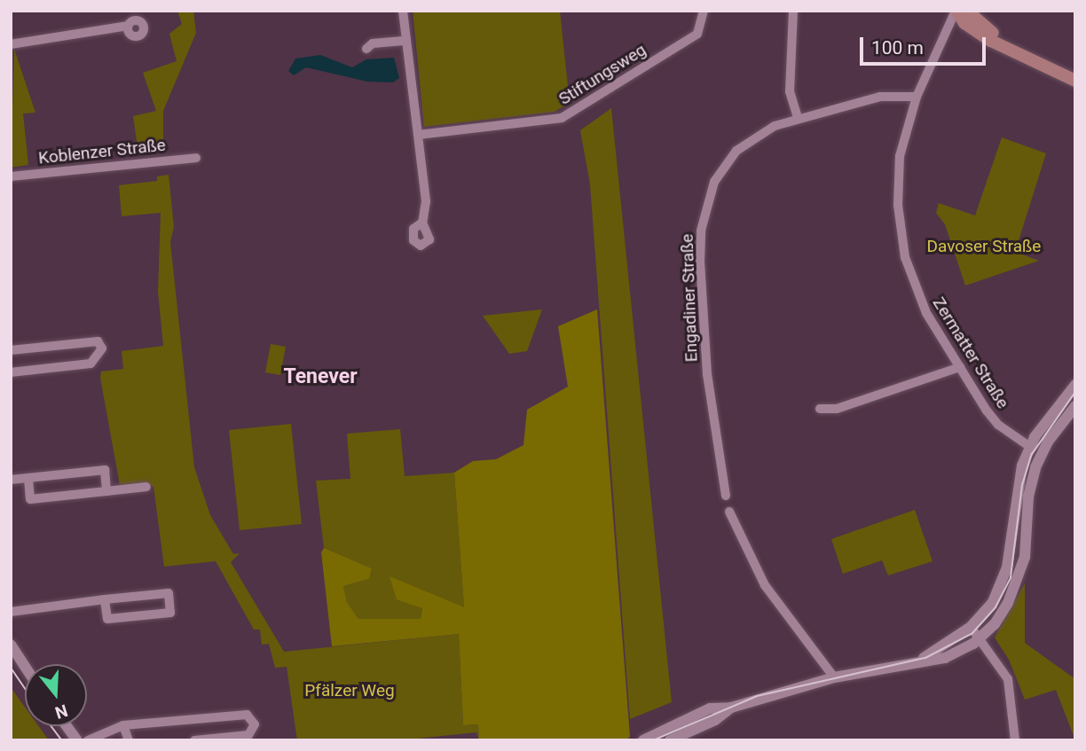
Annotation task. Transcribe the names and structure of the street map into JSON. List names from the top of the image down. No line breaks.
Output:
{"streets":{"street":["Stiftungsweg","Koblenzer Straße","Engadiner Straße","Zermatter Straße"]},"crossings":[["Engadiner Straße","Zermatter Straße"]],"districts":["Tenever"],"parks":["Davoser Straße","Pfälzer Weg"],"scale_bar":"100 m","north":"bottom"}
